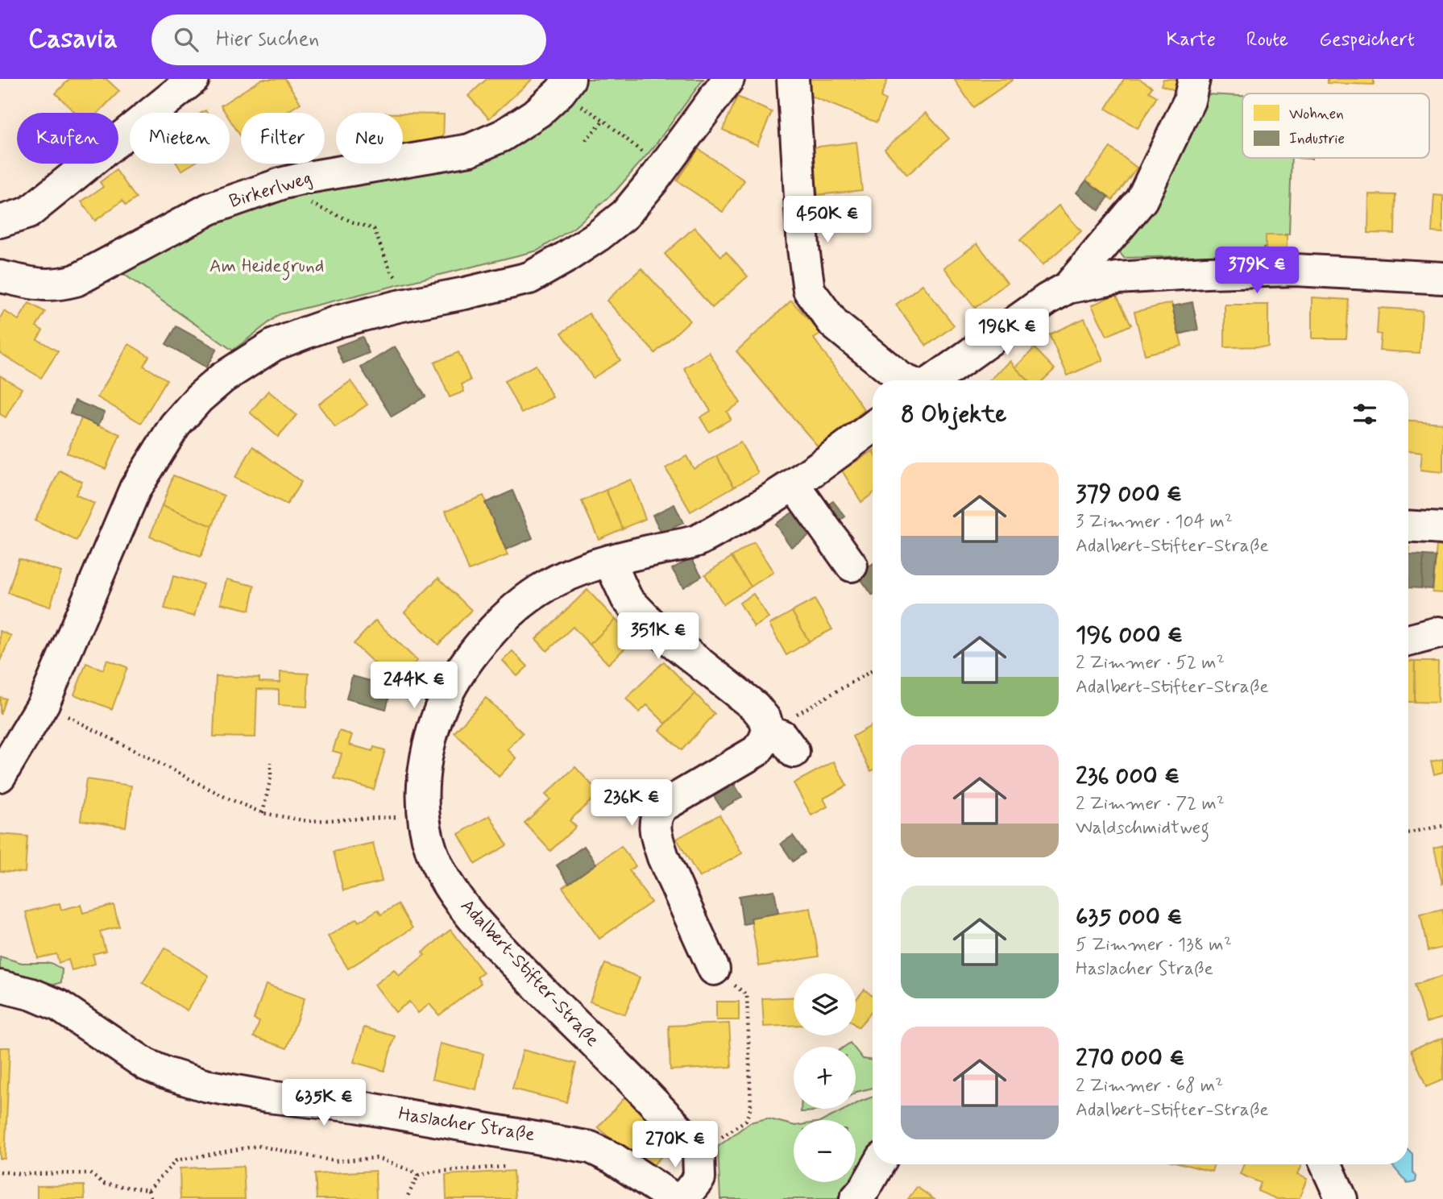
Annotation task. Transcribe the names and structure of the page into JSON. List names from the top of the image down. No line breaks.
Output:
{"streets":{"street":["Birkerlweg","Adalbert-Stifter-Straße","Haslacher Straße"]},"parks":["Am Heidegrund"],"legend":["Wohnen","Industrie"],"page":{"header":"Casavia","search":"Hier suchen","nav":["Karte","Route","Gespeichert"],"chip":["Kaufen","Mieten","Filter","Neu"],"price":["450K €","379K €","196K €","351K €","244K €","236K €","635K €","270K €"],"heading":"8 Objekte","list":[{"name":"379 000 €","note":"3 Zimmer · 104 m² · Adalbert-Stifter-Straße"},{"name":"196 000 €","note":"2 Zimmer · 52 m² · Adalbert-Stifter-Straße"},{"name":"236 000 €","note":"2 Zimmer · 72 m² · Waldschmidtweg"},{"name":"635 000 €","note":"5 Zimmer · 138 m² · Haslacher Straße"},{"name":"270 000 €","note":"2 Zimmer · 68 m² · Adalbert-Stifter-Straße"}],"map_buttons":["+","−"]}}
